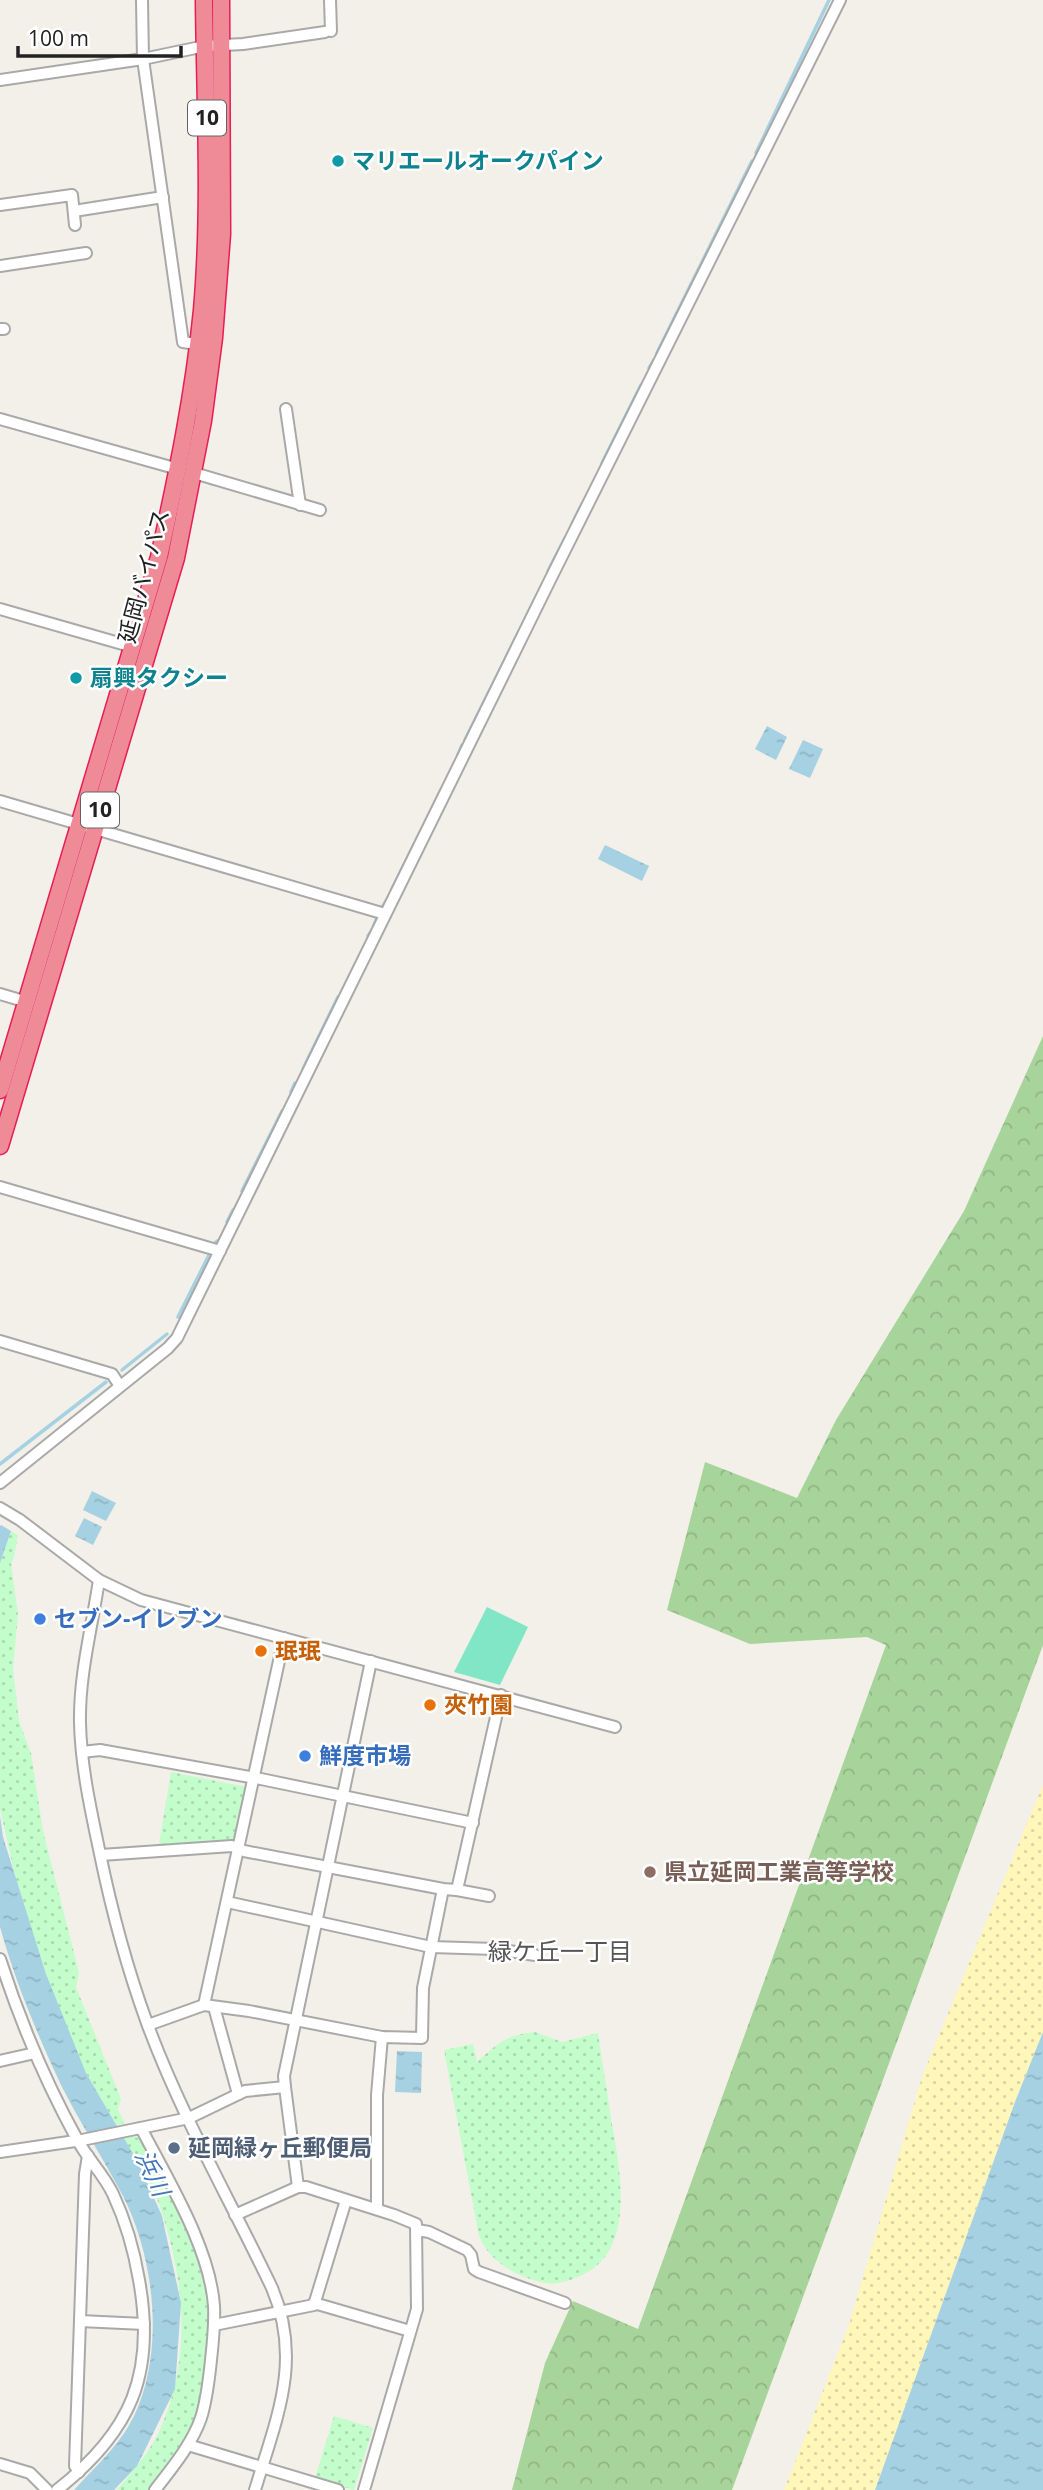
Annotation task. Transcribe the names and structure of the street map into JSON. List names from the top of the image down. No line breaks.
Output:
{"streets":{"highway":["10","延岡バイパス"]},"districts":["緑ケ丘一丁目"],"water":["浜川"],"places":["マリエールオークパイン","扇興タクシー","セブン-イレブン","珉珉","夾竹園","鮮度市場","県立延岡工業高等学校","延岡緑ヶ丘郵便局"],"scale_bar":"100 m"}
